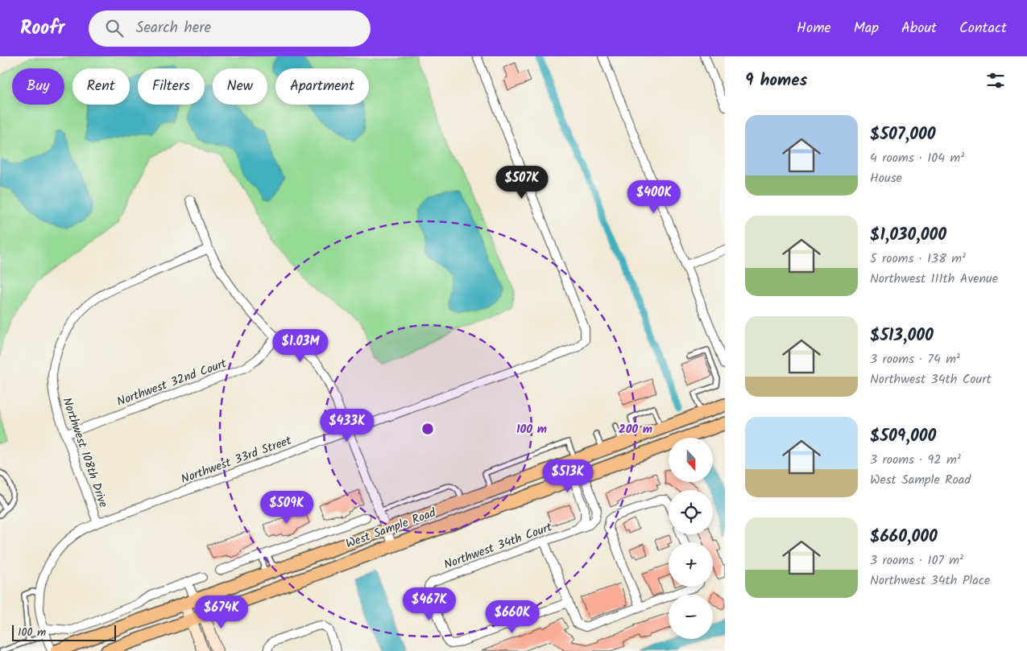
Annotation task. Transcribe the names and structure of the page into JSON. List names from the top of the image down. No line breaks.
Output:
{"streets":{"main road":["West Sample Road"],"street":["Northwest 32nd Court","Northwest 108th Drive","Northwest 33rd Street","Northwest 34th Court"]},"crossings":[["Northwest 32nd Court","Northwest 108th Drive"],["Northwest 108th Drive","Northwest 33rd Street"],["West Sample Road","Northwest 34th Court"]],"scale_bar":"100 m","north":"bottom","page":{"header":"Roofr","search":"Search here","nav":["Home","Map","About","Contact"],"heading":"9 homes","chip":["Buy","Rent","Filters","New","Apartment"],"list":[{"name":"$507,000","note":"4 rooms · 104 m² · House"},{"name":"$1,030,000","note":"5 rooms · 138 m² · Northwest 111th Avenue"},{"name":"$513,000","note":"3 rooms · 74 m² · Northwest 34th Court"},{"name":"$509,000","note":"3 rooms · 92 m² · West Sample Road"},{"name":"$660,000","note":"3 rooms · 107 m² · Northwest 34th Place"}],"price":["$507K","$400K","$1.03M","$433K","$513K","$509K","$467K","$674K","$660K"],"map_buttons":["+","−"],"scale":"100 m"},"rings":["100 m","200 m"]}
